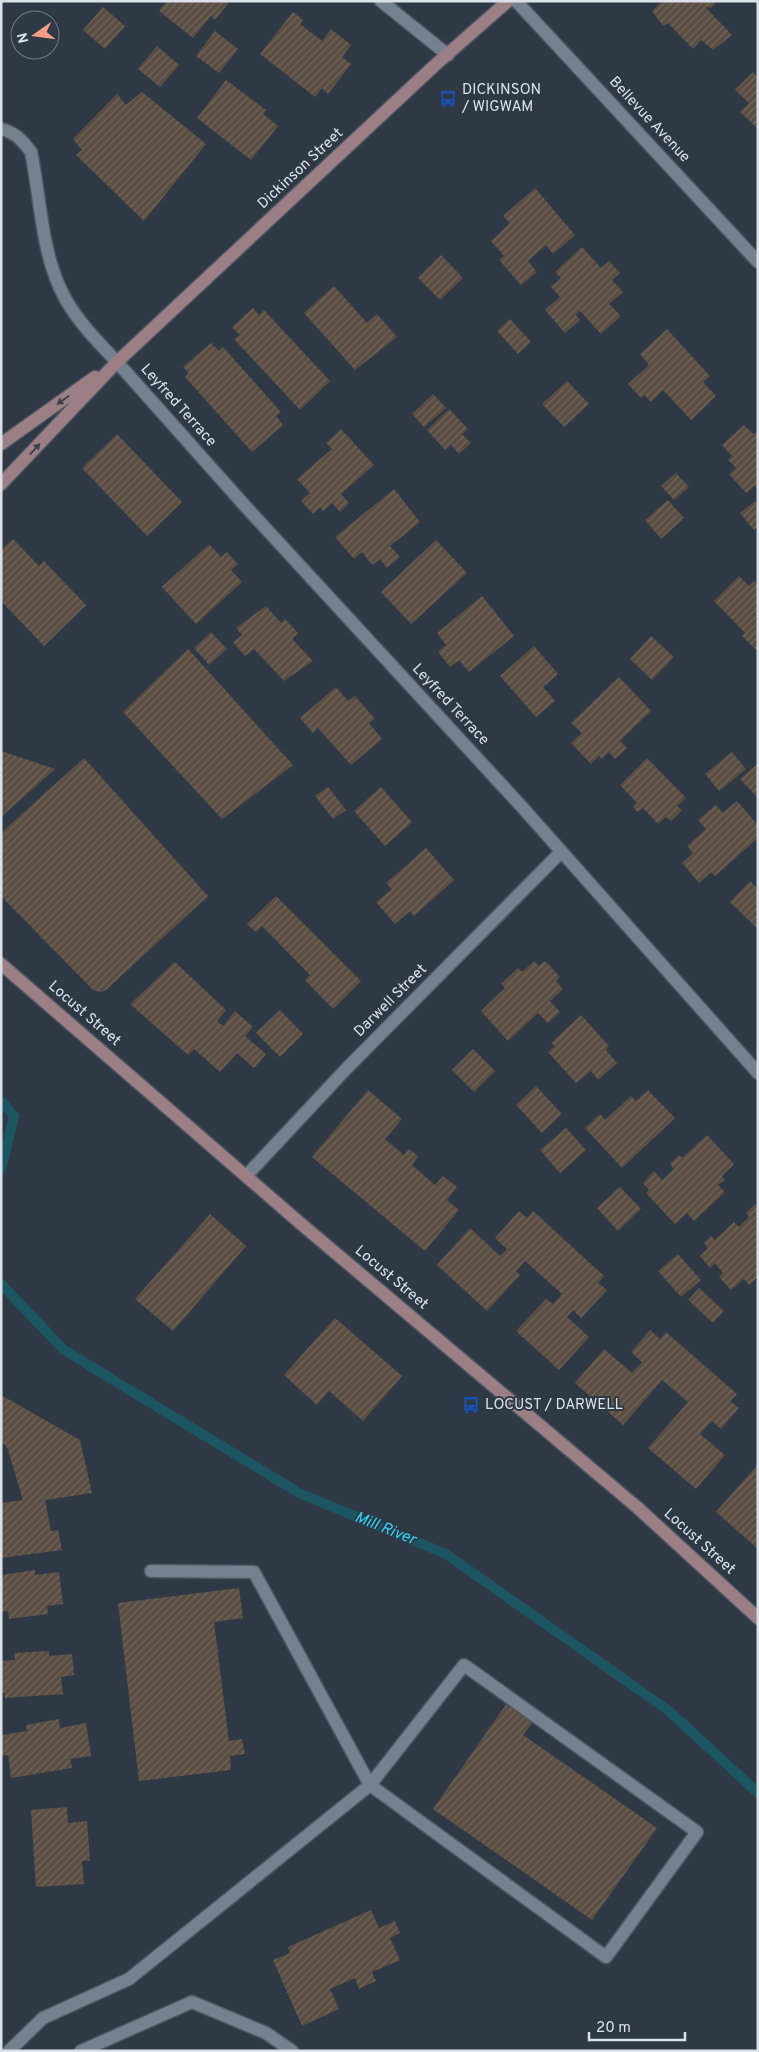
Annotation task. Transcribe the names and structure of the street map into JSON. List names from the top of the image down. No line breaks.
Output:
{"streets":{"street":["Bellevue Avenue","Dickinson Street","Leyfred Terrace","Darwell Street","Locust Street"]},"crossings":[["Dickinson Street","Leyfred Terrace"],["Leyfred Terrace","Darwell Street"],["Darwell Street","Locust Street"]],"water":["Mill River"],"places":{"bus stop":["DICKINSON / WIGWAM","LOCUST / DARWELL"]},"scale_bar":"20 m","north":"left"}
